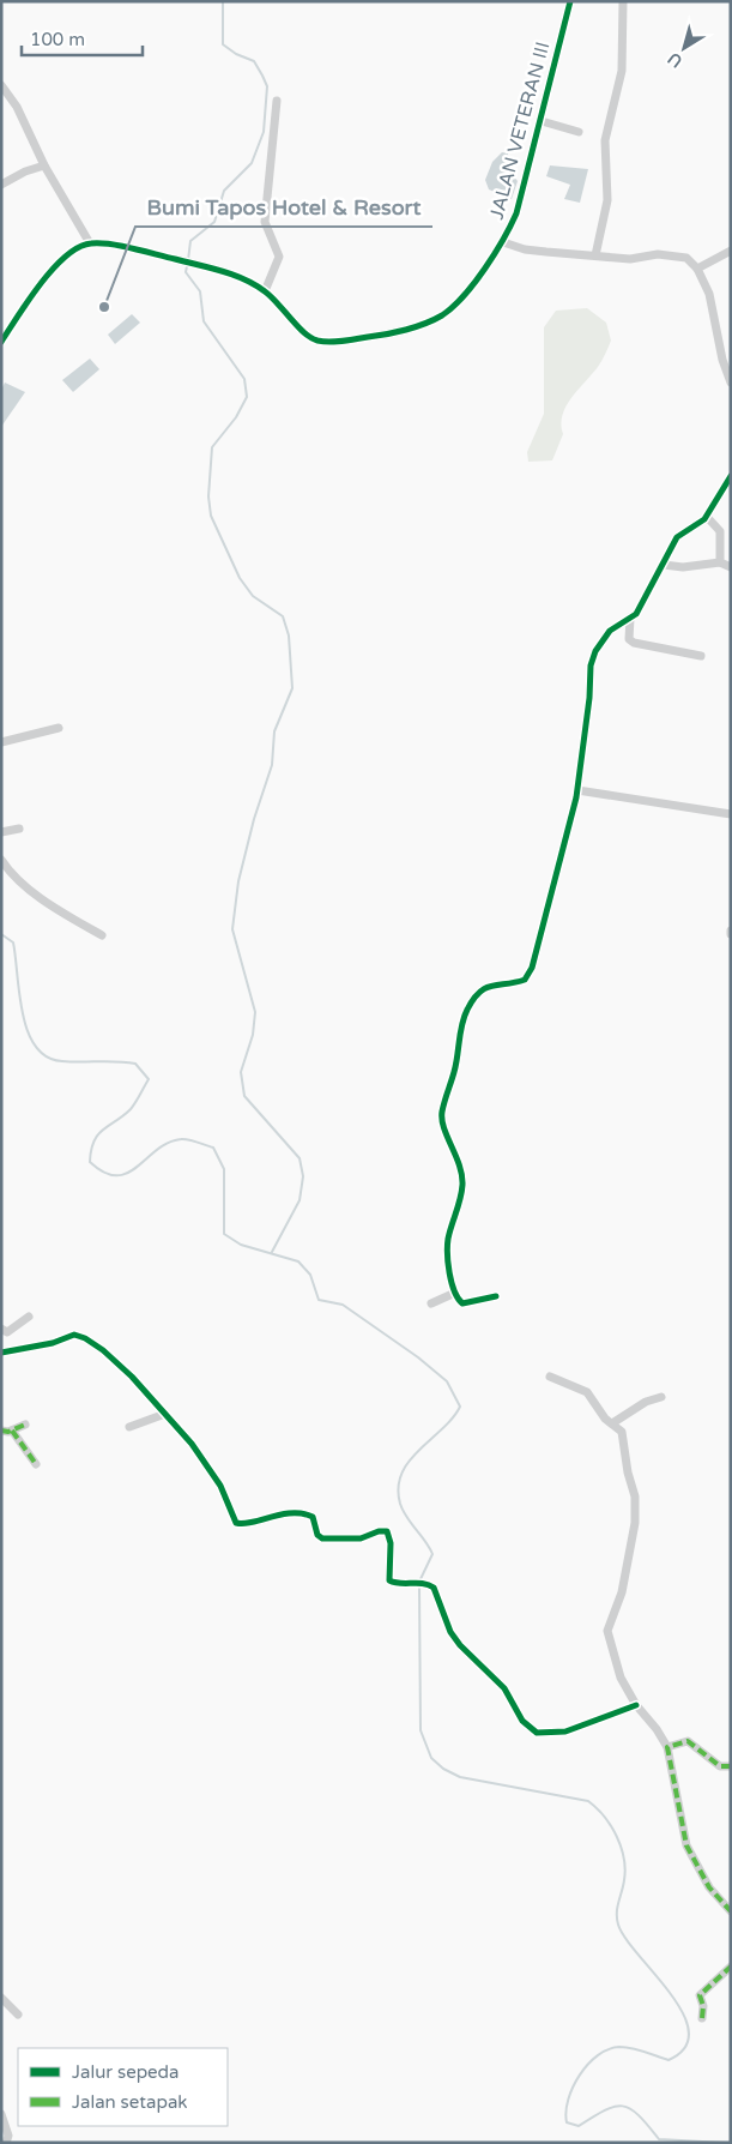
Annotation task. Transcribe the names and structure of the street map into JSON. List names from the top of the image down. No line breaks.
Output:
{"streets":{"street":["JALAN VETERAN III"]},"places":["Bumi Tapos Hotel & Resort"],"legend":["Jalur sepeda","Jalan setapak"],"scale_bar":"100 m","north":"bottom left"}
